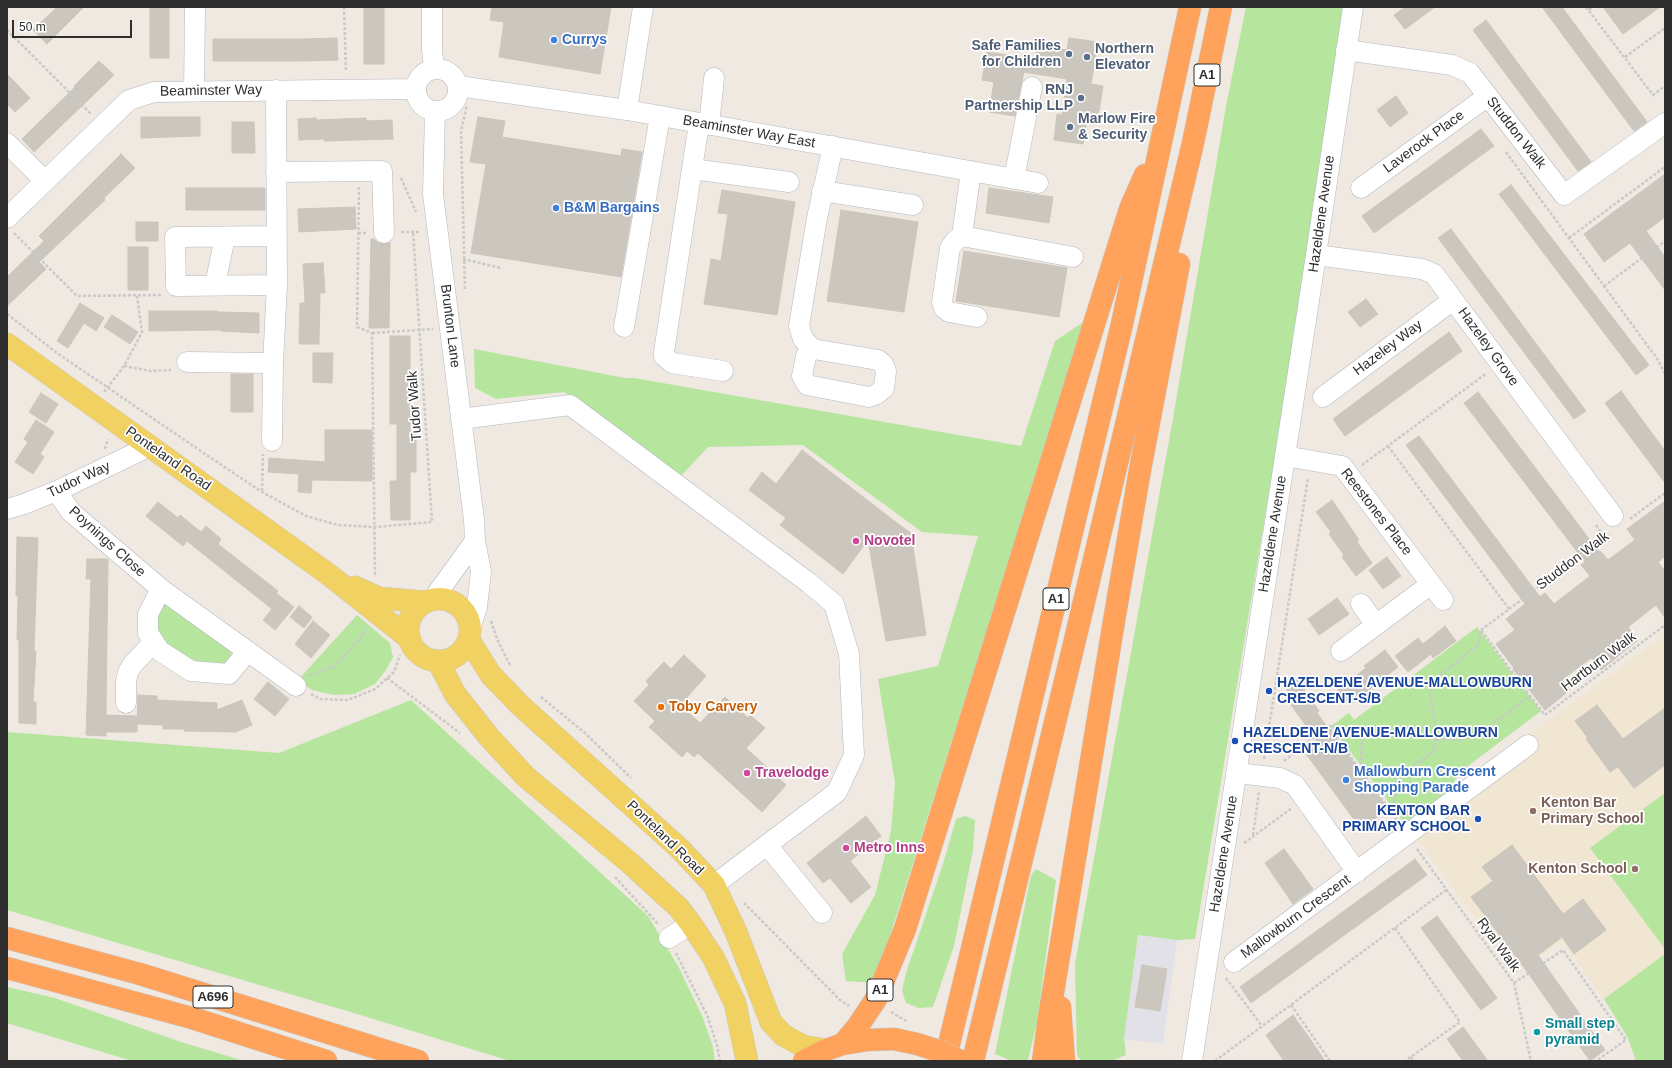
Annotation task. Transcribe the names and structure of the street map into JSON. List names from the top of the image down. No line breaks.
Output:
{"streets":{"highway":["A1","A696"],"main road":["Ponteland Road"],"street":["Beaminster Way","Beaminster Way East","Studdon Walk","Laverock Place","Hazeldene Avenue","Brunton Lane","Hazeley Grove","Hazeley Way","Tudor Way","Reestones Place","Poynings Close","Mallowburn Crescent"],"path":["Tudor Walk","Hartburn Walk","Ryal Walk"]},"crossings":[["A1","Ponteland Road"],["Beaminster Way","Beaminster Way East"],["Beaminster Way","Brunton Lane"],["Beaminster Way East","Brunton Lane"],["Studdon Walk","Laverock Place"],["Studdon Walk","Hazeldene Avenue"],["Studdon Walk","Hazeley Grove"],["Hazeldene Avenue","Hazeley Grove"],["Hazeldene Avenue","Reestones Place"],["Hazeldene Avenue","Mallowburn Crescent"],["Brunton Lane","Ponteland Road"],["Hazeley Grove","Hazeley Way"],["Ponteland Road","Tudor Way"],["Tudor Way","Poynings Close"],["Mallowburn Crescent","Ryal Walk"]],"places":["Currys","Safe Families for Children","Northern Elevator","RNJ Partnership LLP","Marlow Fire & Security","B&M Bargains","Novotel","HAZELDENE AVENUE-MALLOWBURN CRESCENT-S/B","Toby Carvery","HAZELDENE AVENUE-MALLOWBURN CRESCENT-N/B","Travelodge","Mallowburn Crescent Shopping Parade","Kenton Bar Primary School","KENTON BAR PRIMARY SCHOOL","Metro Inns","Kenton School","Small step pyramid"],"scale_bar":"50 m"}
